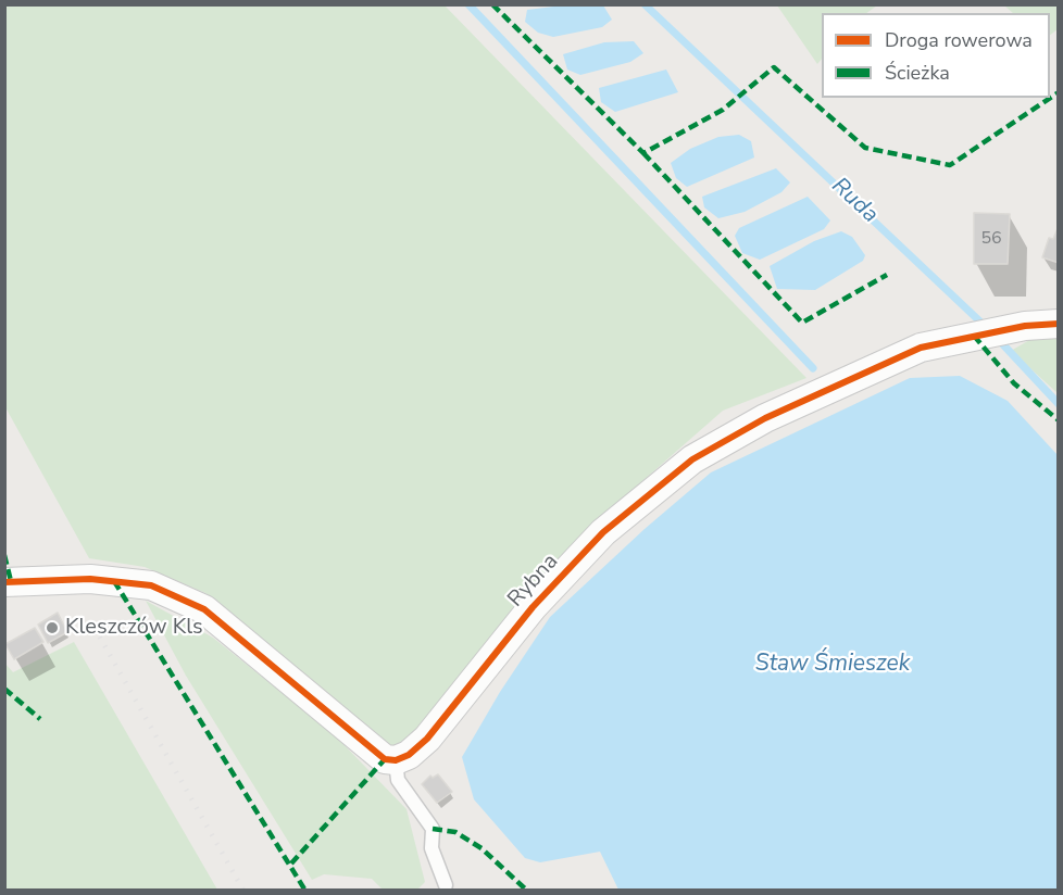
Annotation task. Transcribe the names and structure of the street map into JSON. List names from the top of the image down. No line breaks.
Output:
{"streets":{"street":["Rybna"]},"water":["Ruda","Staw Śmieszek"],"places":["Kleszczów Kls"],"house_numbers":["56"],"legend":["Droga rowerowa","Ścieżka"]}
